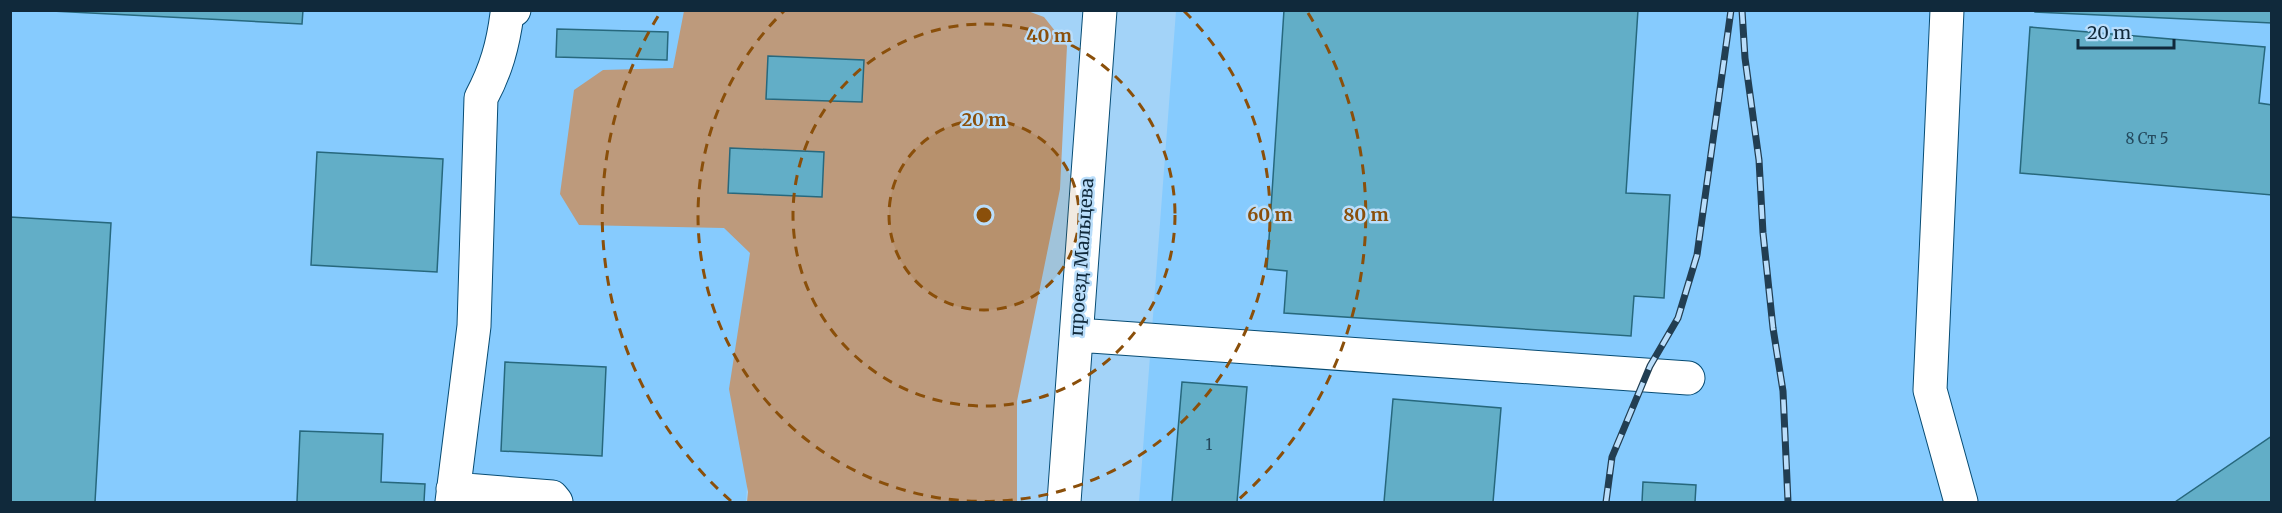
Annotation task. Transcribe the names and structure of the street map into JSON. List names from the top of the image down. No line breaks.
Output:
{"streets":{"street":["проезд Мальцева"]},"house_numbers":["8 Ст 5","1"],"scale_bar":"20 m","rings":["40 m","20 m","60 m","80 m"]}
